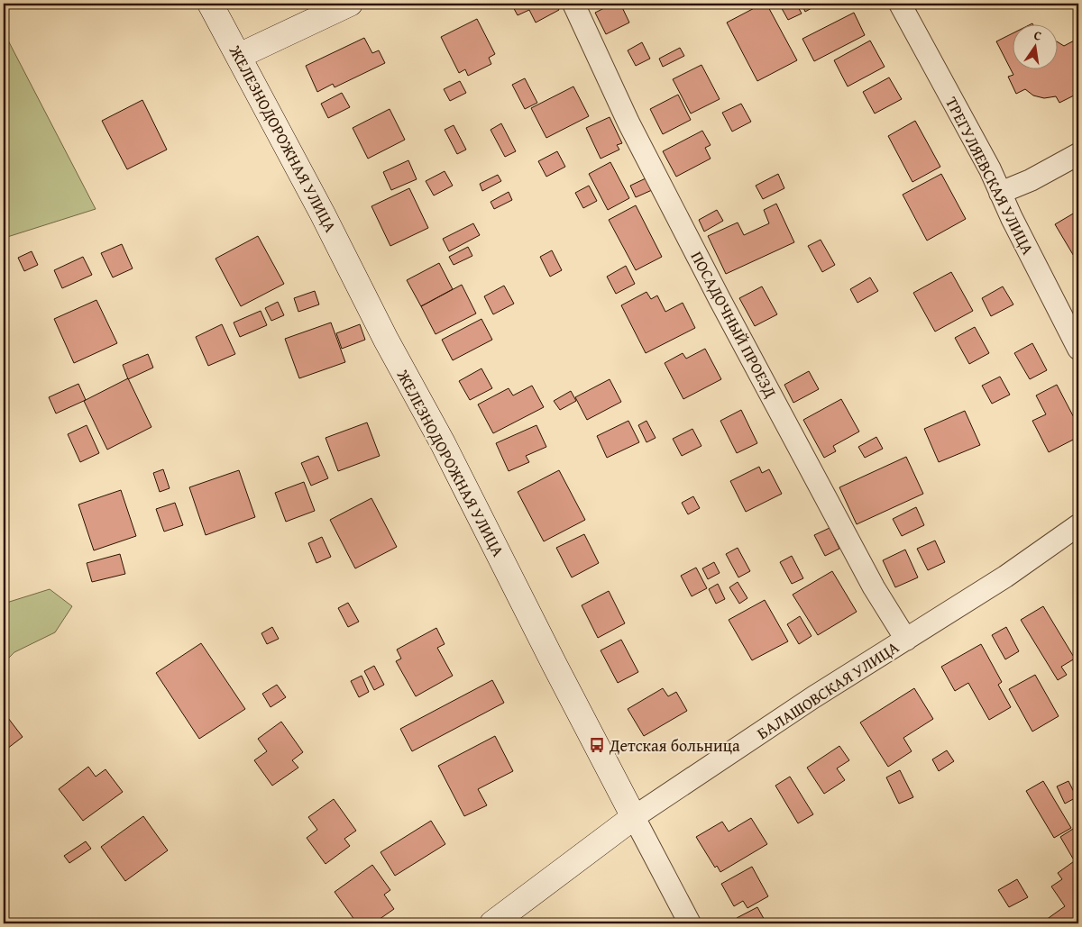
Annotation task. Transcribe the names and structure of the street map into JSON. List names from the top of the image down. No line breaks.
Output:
{"streets":{"street":["ЖЕЛЕЗНОДОРОЖНАЯ УЛИЦА","ТРЕГУЛЯЕВСКАЯ УЛИЦА","ПОСАДОЧНЫЙ ПРОЕЗД","БАЛАШОВСКАЯ УЛИЦА"]},"crossings":[["ЖЕЛЕЗНОДОРОЖНАЯ УЛИЦА","БАЛАШОВСКАЯ УЛИЦА"],["ПОСАДОЧНЫЙ ПРОЕЗД","БАЛАШОВСКАЯ УЛИЦА"]],"places":{"bus stop":["Детская больница"]},"north":"top"}
